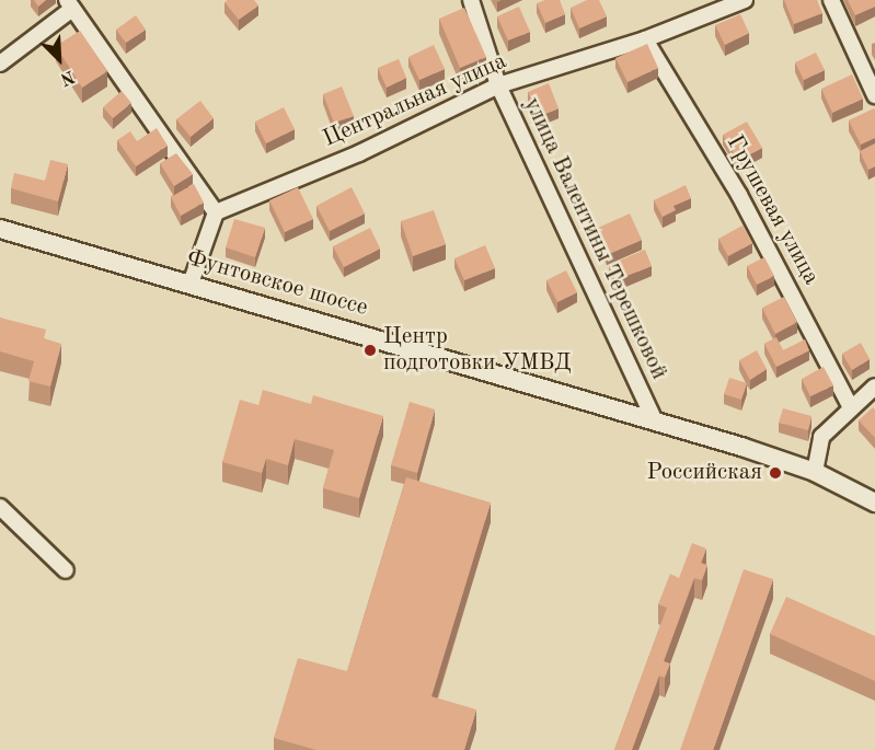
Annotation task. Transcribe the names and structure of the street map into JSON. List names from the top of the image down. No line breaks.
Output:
{"streets":{"street":["Центральная улица","Грушевая улица","улица Валентины Терешковой","Фунтовское шоссе"]},"crossings":[["Центральная улица","Грушевая улица"],["Центральная улица","улица Валентины Терешковой"],["улица Валентины Терешковой","Фунтовское шоссе"]],"places":["Центр подготовки УМВД","Российская"],"north":"bottom right"}
